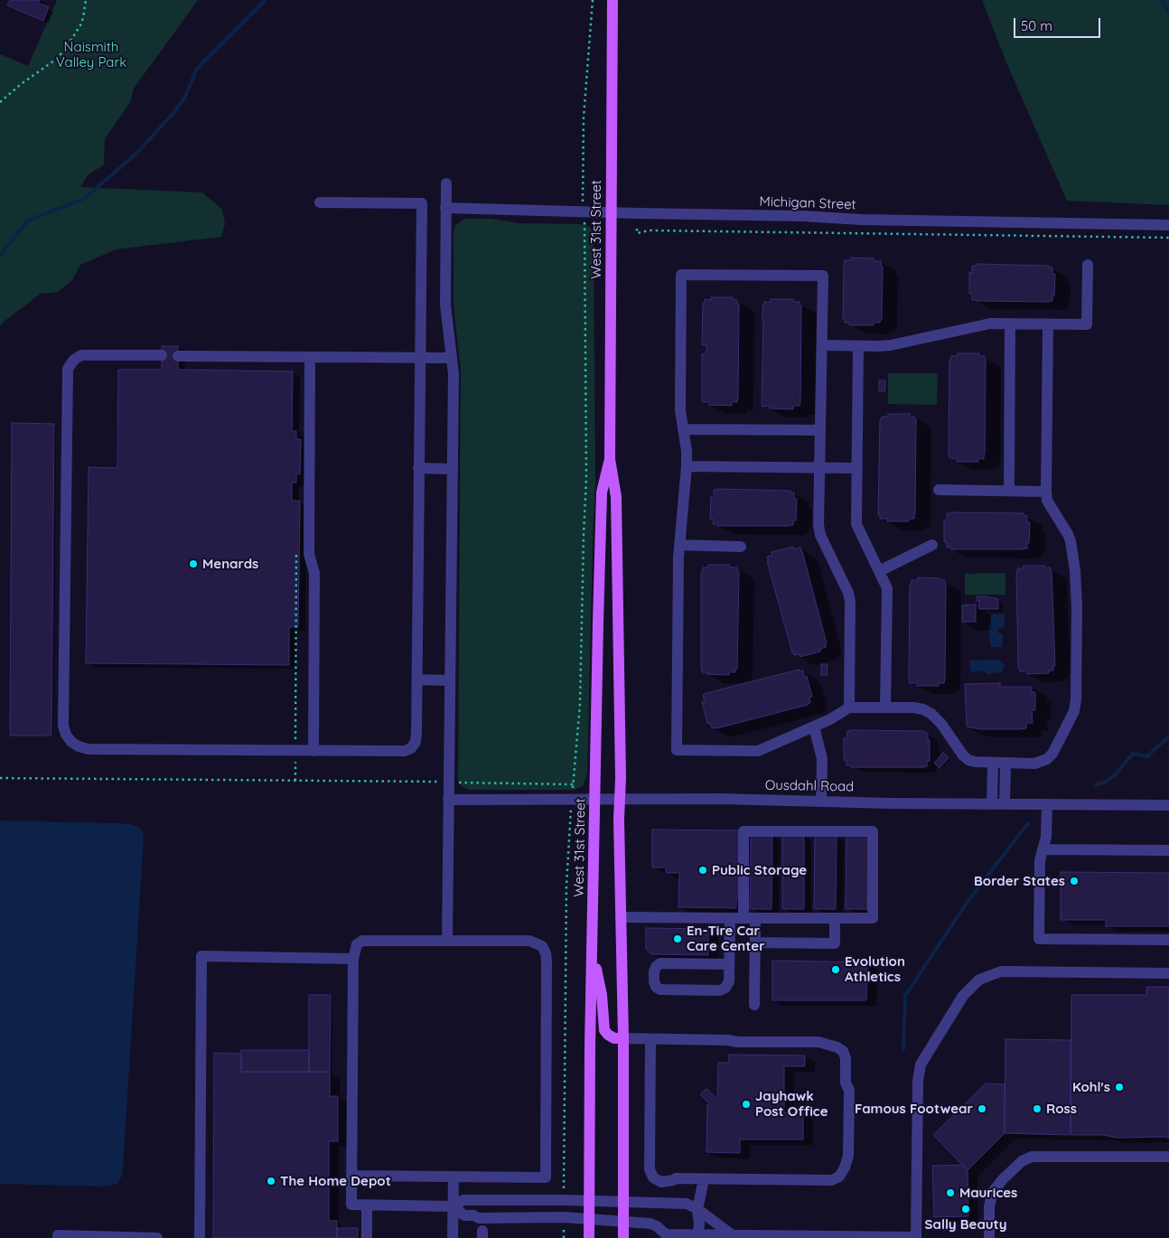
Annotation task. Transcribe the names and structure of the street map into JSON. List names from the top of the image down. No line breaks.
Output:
{"streets":{"main road":["West 31st Street"],"street":["Michigan Street","Ousdahl Road"]},"crossings":[["Michigan Street","West 31st Street"],["West 31st Street","Ousdahl Road"]],"parks":["Naismith Valley Park"],"places":["Menards","Public Storage","Border States","En-Tire Car Care Center","Evolution Athletics","Kohl's","Jayhawk Post Office","Famous Footwear","Ross","The Home Depot","Maurices","Sally Beauty"],"scale_bar":"50 m"}
